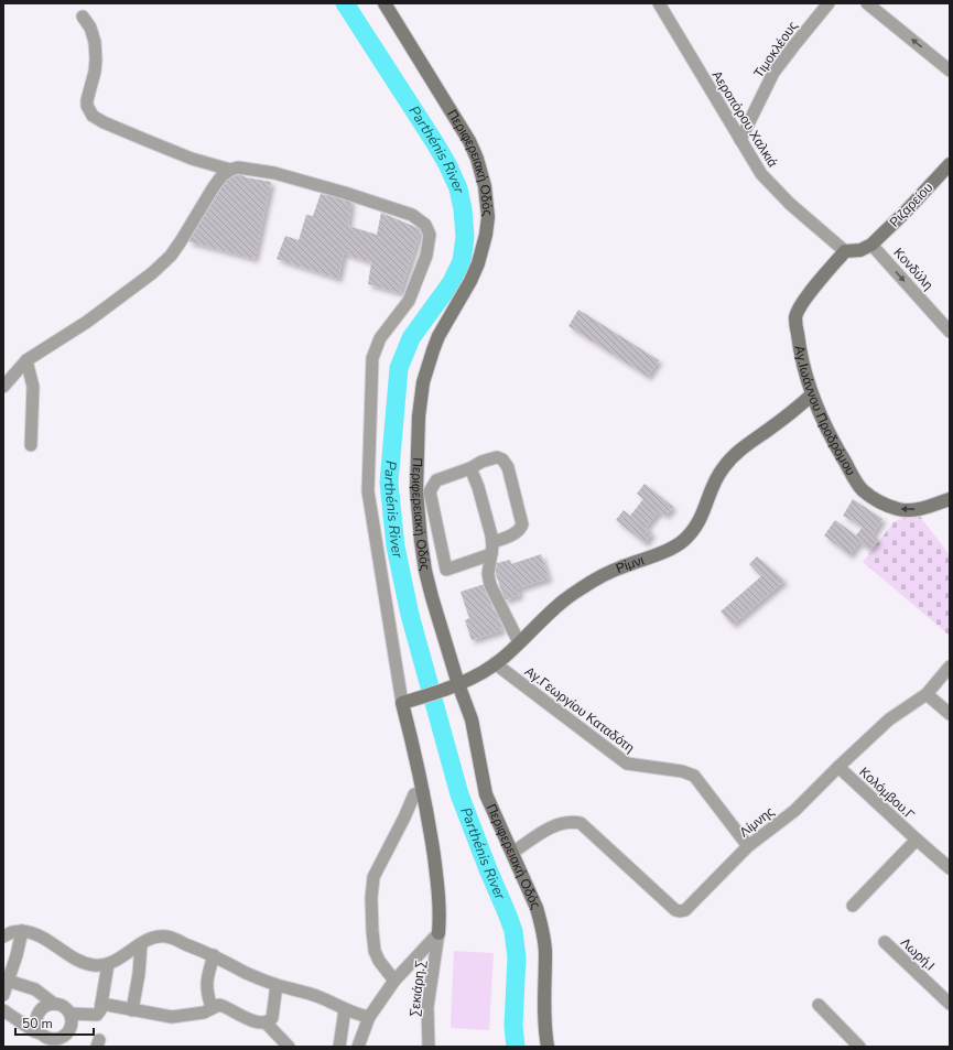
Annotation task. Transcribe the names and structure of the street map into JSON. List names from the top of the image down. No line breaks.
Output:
{"streets":{"street":["Τιμοκλέους","Αεροπόρου Χαλκιά","Περιφερειακή Οδός","Ριζαρείου","Κονδύλη","Αγ.Ιωάννου Προδρόμου","Ρίμνι","Αγ.Γεωργίου Καταδότη","Κολόμβου.Γ","Λίμνης","Λωρή.Ι","Σεκιάρη.Σ"]},"crossings":[["Τιμοκλέους","Αεροπόρου Χαλκιά"],["Αεροπόρου Χαλκιά","Αγ.Ιωάννου Προδρόμου"],["Περιφερειακή Οδός","Ρίμνι"],["Περιφερειακή Οδός","Λίμνης"],["Ριζαρείου","Κονδύλη"],["Αγ.Ιωάννου Προδρόμου","Ρίμνι"],["Ρίμνι","Αγ.Γεωργίου Καταδότη"],["Αγ.Γεωργίου Καταδότη","Λίμνης"],["Κολόμβου.Γ","Λίμνης"]],"one_way":["Κονδύλη","Αγ.Ιωάννου Προδρόμου"],"water":["Parthénis River"],"scale_bar":"50 m"}
